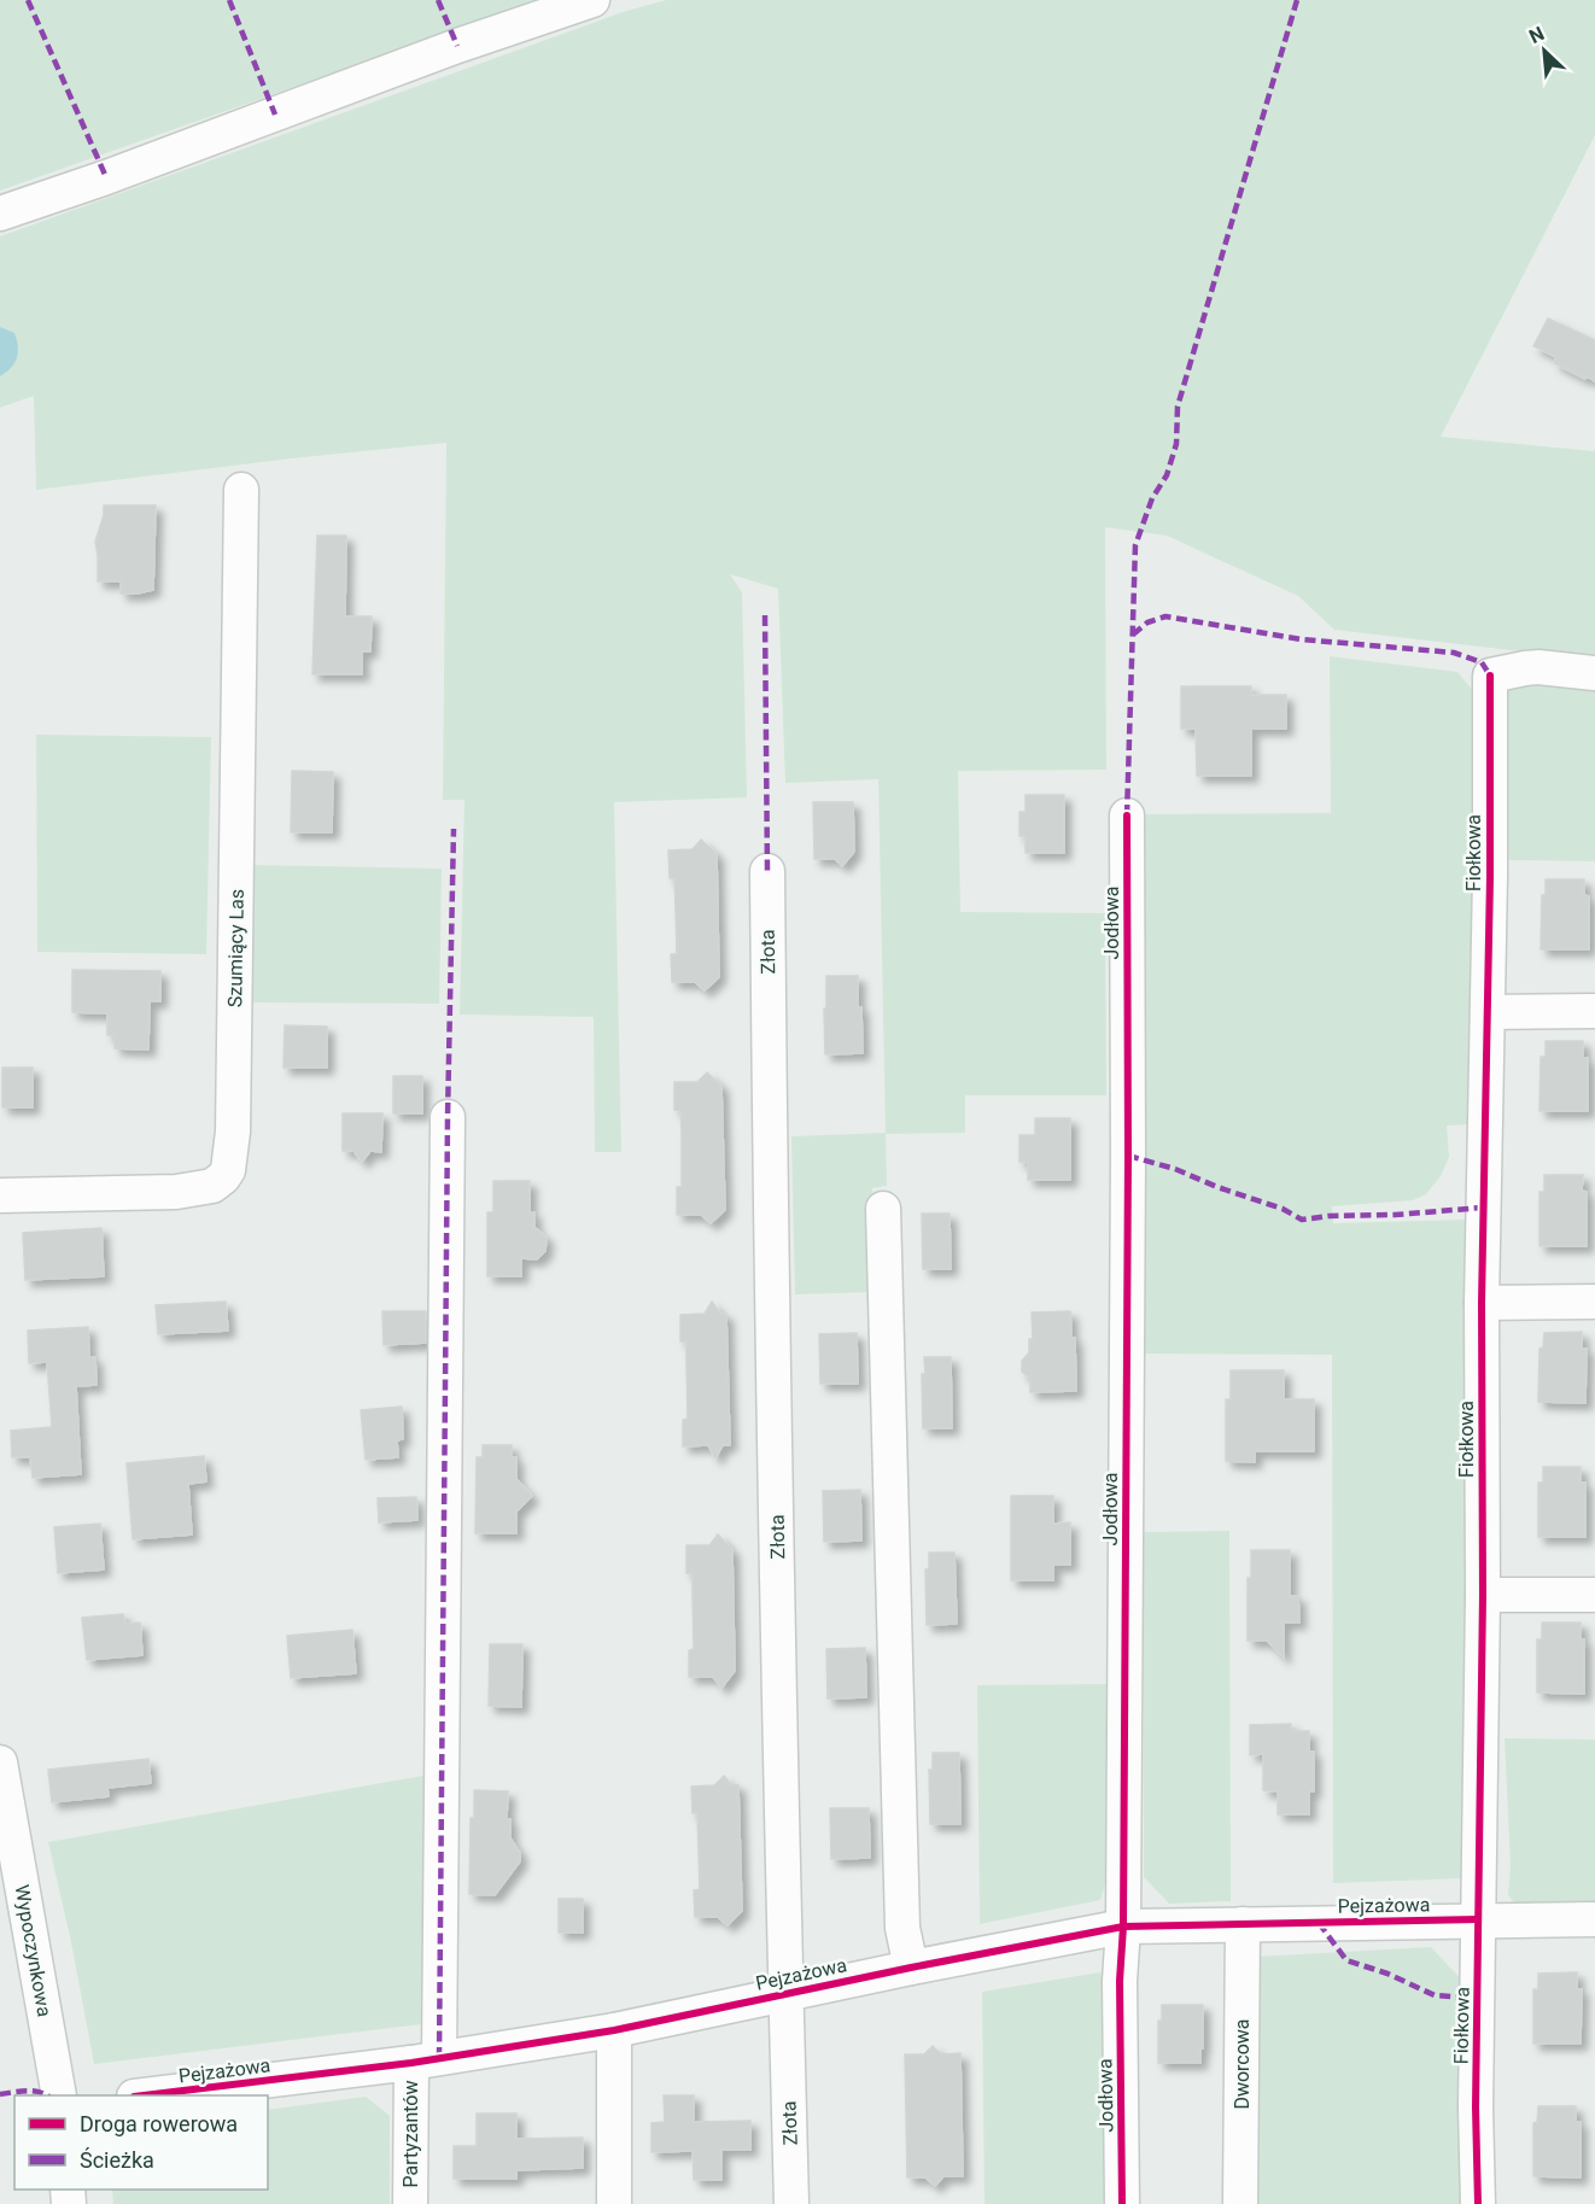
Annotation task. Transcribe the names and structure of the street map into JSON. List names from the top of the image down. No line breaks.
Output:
{"streets":{"street":["Fiołkowa","Jodłowa","Szumiący Las","Złota","Pejzażowa","Wypoczynkowa","Dworcowa","Partyzantów"]},"crossings":[["Fiołkowa","Pejzażowa"],["Jodłowa","Pejzażowa"],["Złota","Pejzażowa"],["Pejzażowa","Dworcowa"],["Pejzażowa","Partyzantów"]],"legend":["Droga rowerowa","Ścieżka"],"north":"top left"}
